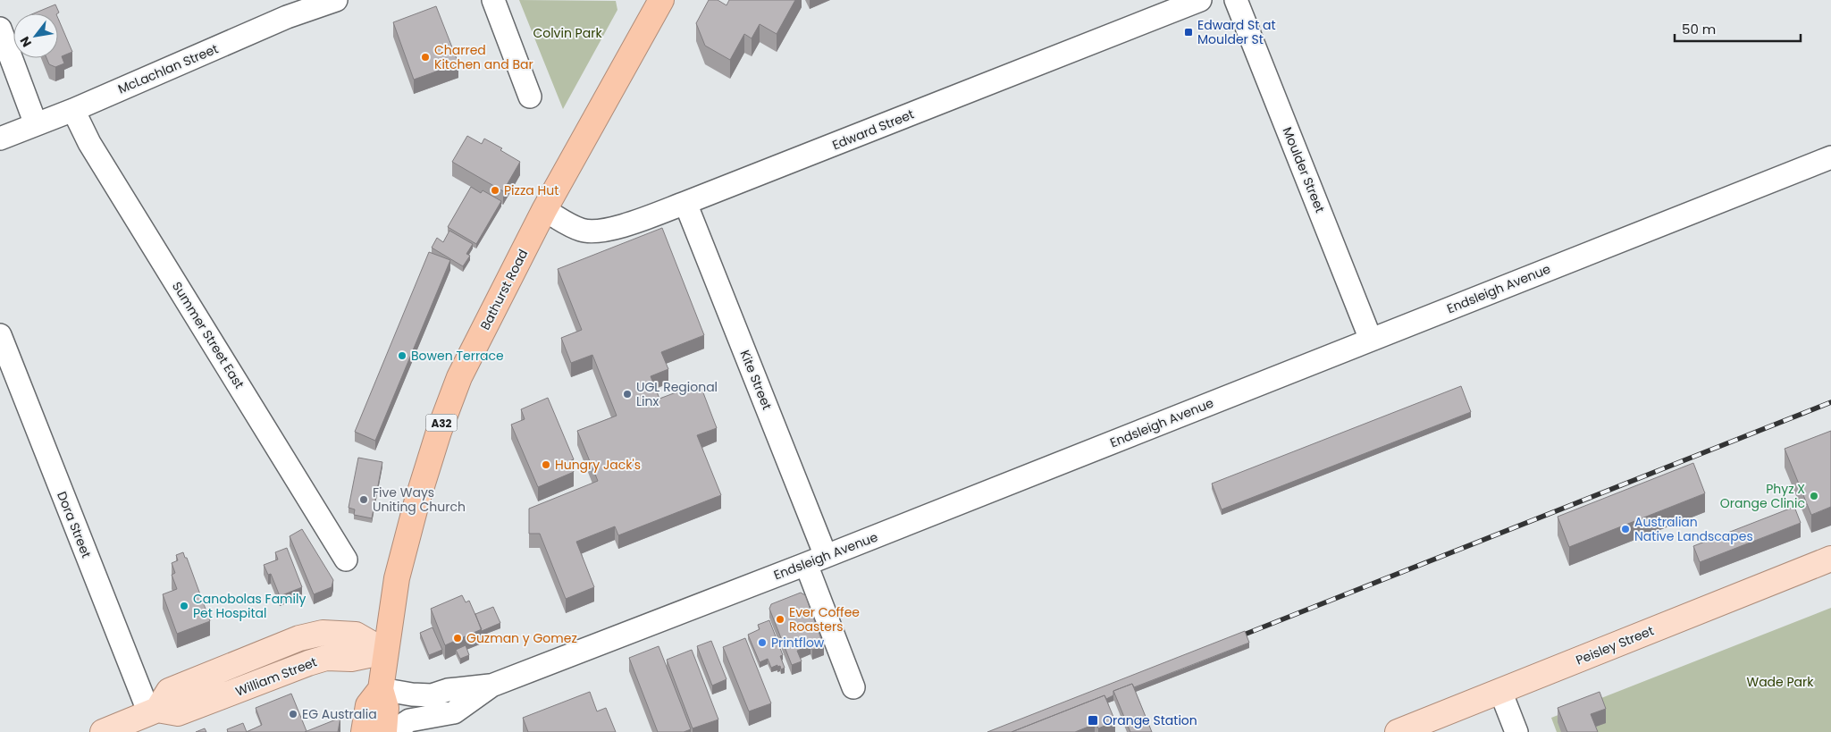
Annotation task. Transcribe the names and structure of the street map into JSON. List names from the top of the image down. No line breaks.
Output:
{"streets":{"highway":["Bathurst Road","A32"],"main road":["Peisley Street","William Street"],"street":["McLachlan Street","Edward Street","Moulder Street","Endsleigh Avenue","Summer Street East","Kite Street","Dora Street"]},"crossings":[["McLachlan Street","Summer Street East"],["Edward Street","Bathurst Road"],["Edward Street","Kite Street"],["Moulder Street","Endsleigh Avenue"],["Endsleigh Avenue","Kite Street"],["Endsleigh Avenue","A32"],["Bathurst Road","A32"],["Bathurst Road","William Street"],["A32","William Street"],["Dora Street","William Street"]],"parks":["Colvin Park","Wade Park"],"places":{"transit":["Edward St at Moulder St","Orange Station"],"other":["Charred Kitchen and Bar","Pizza Hut","Bowen Terrace","UGL Regional Linx","Hungry Jack's","Phyz X Orange Clinic","Five Ways Uniting Church","Australian Native Landscapes","Canobolas Family Pet Hospital","Ever Coffee Roasters","Guzman y Gomez","Printflow","EG Australia"]},"scale_bar":"50 m","north":"bottom left"}
